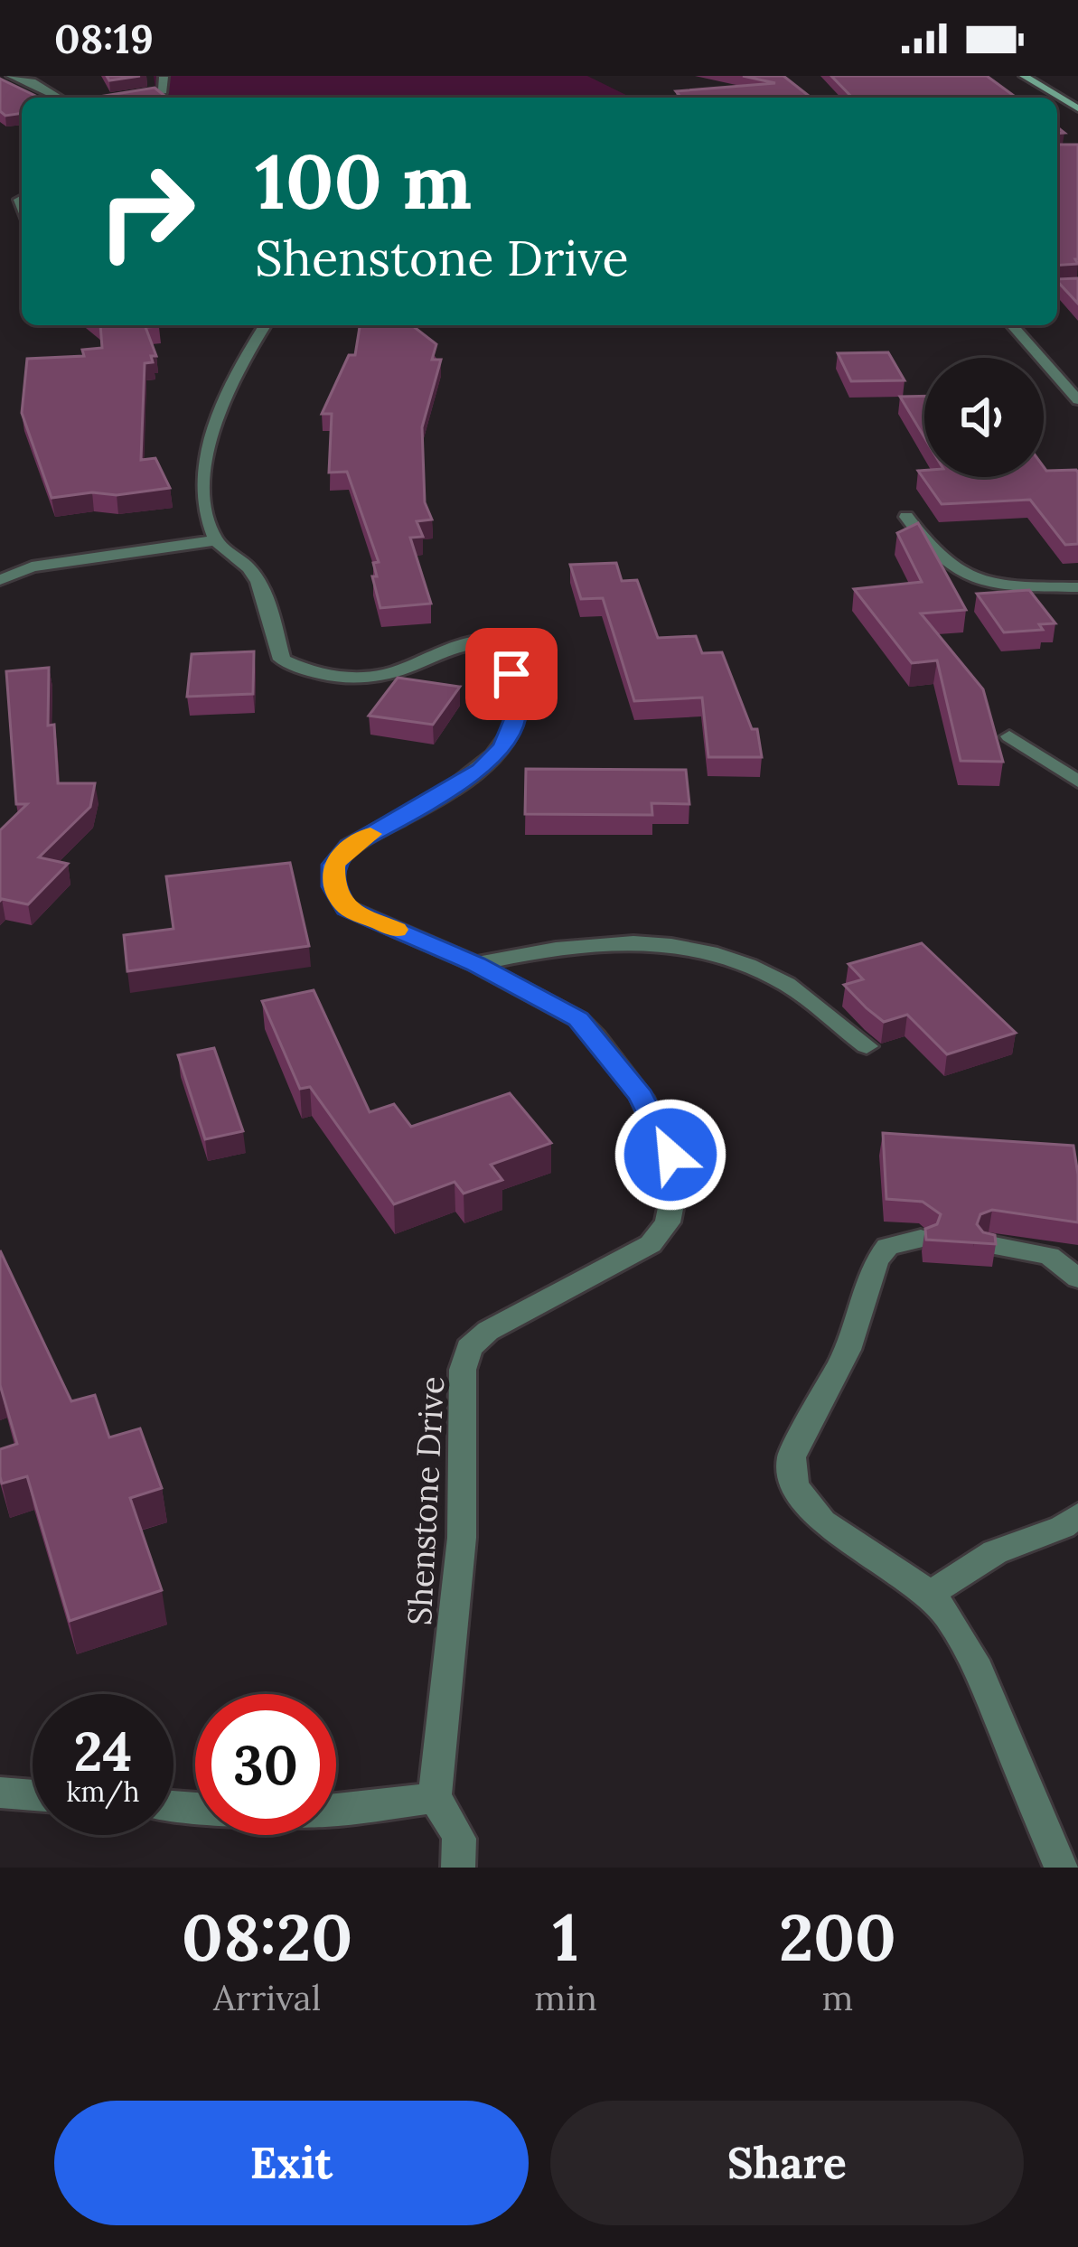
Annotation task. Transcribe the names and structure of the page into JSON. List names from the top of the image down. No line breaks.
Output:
{"streets":{"street":["Shenstone Drive"]},"page":{"status":"08:19","turn":["100 m","Shenstone Drive"],"speed":"24 km/h","limit":"30","eta":["08:20","Arrival","1","min","200","m"],"buttons":["Exit","Share"]}}
